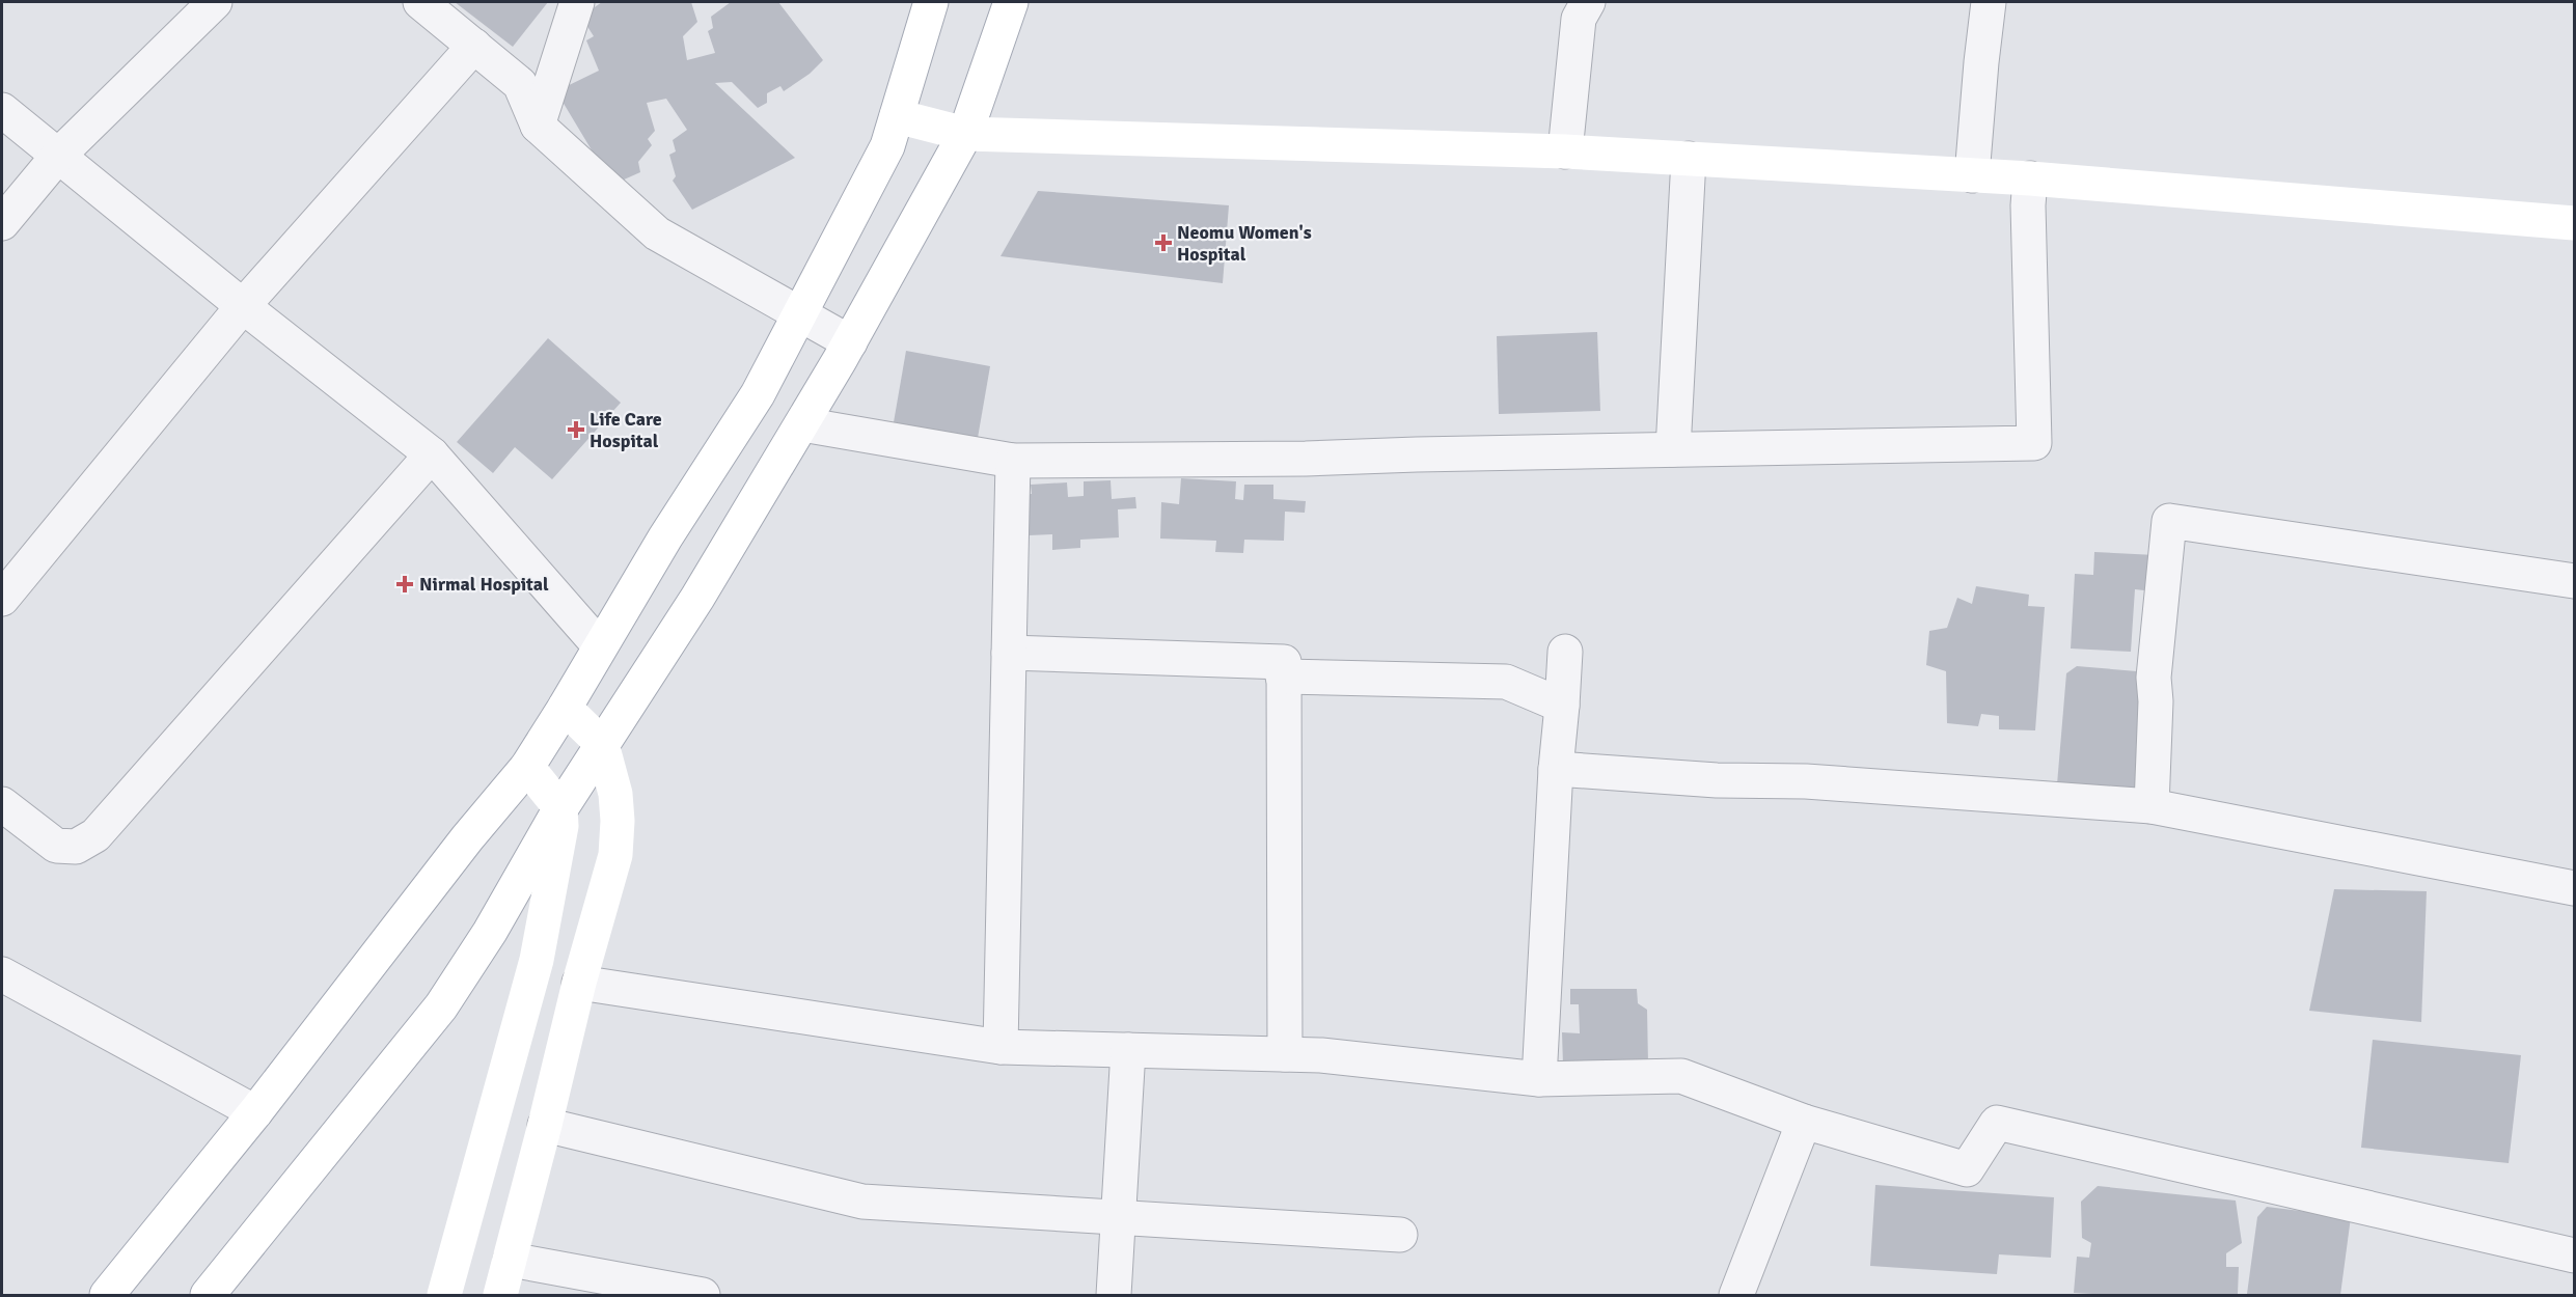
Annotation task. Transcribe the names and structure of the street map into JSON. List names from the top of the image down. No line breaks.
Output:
{"places":{"health":["Neomu Women's Hospital","Life Care Hospital","Nirmal Hospital"]}}
